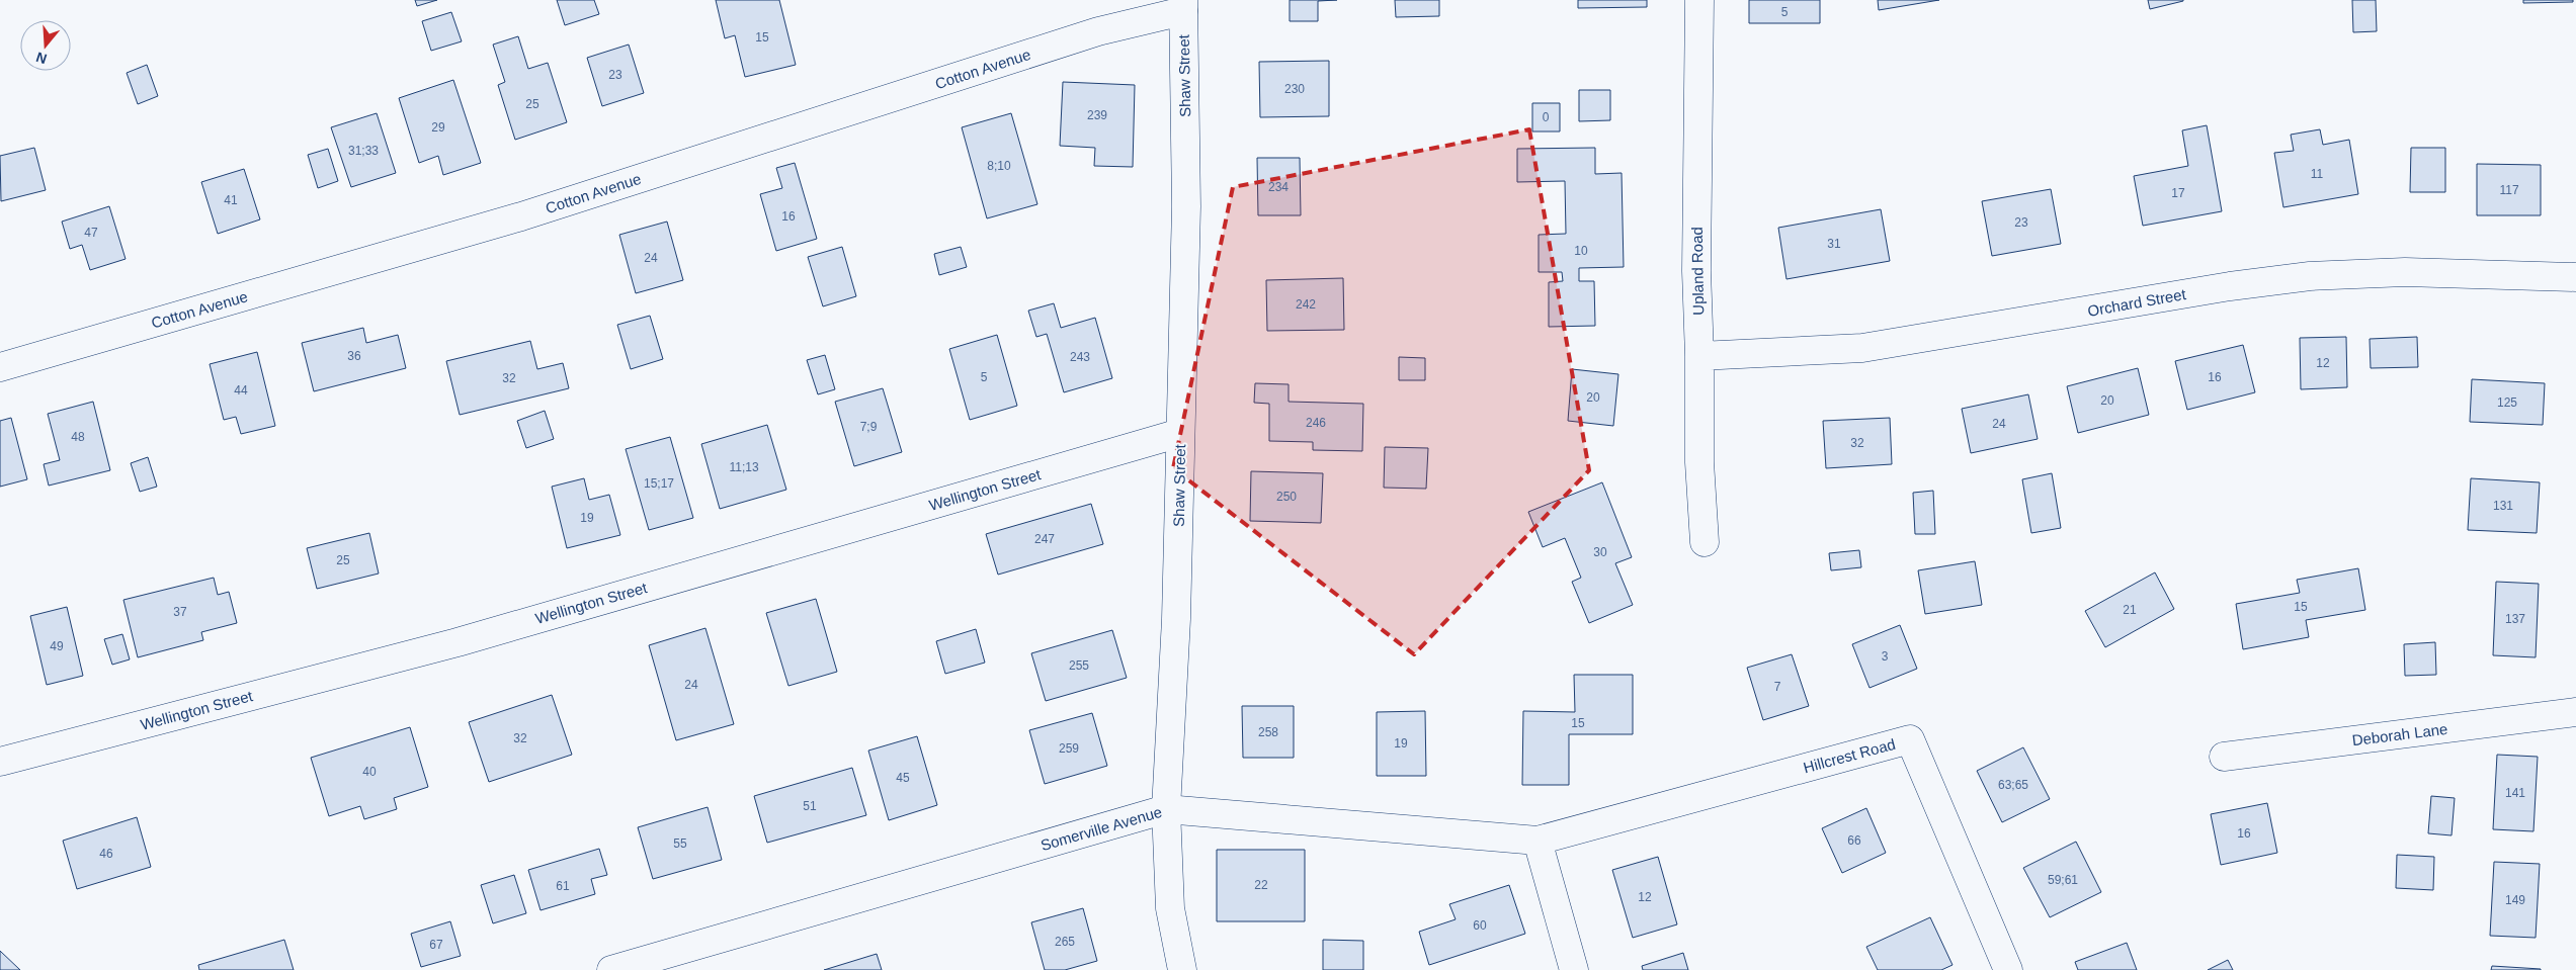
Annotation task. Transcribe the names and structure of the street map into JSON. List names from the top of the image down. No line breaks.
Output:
{"streets":{"street":["Cotton Avenue","Shaw Street","Upland Road","Orchard Street","Wellington Street","Deborah Lane","Hillcrest Road","Somerville Avenue"]},"crossings":[["Cotton Avenue","Shaw Street"],["Shaw Street","Wellington Street"],["Shaw Street","Somerville Avenue"],["Upland Road","Orchard Street"],["Hillcrest Road","Somerville Avenue"]],"house_numbers":["5","15","23","230","25","239","0","29","31;33","8;10","11","234","117","17","41","16","23","47","31","10","24","242","36","243","12","5","16","32","44","20","20","125","246","24","7;9","48","32","11;13","15;17","250","131","19","247","30","25","15","21","37","137","49","3","255","24","7","15","258","32","19","259","40","45","63;65","141","51","16","66","55","46","59;61","22","61","12","149","60","265","67"],"north":"bottom"}
